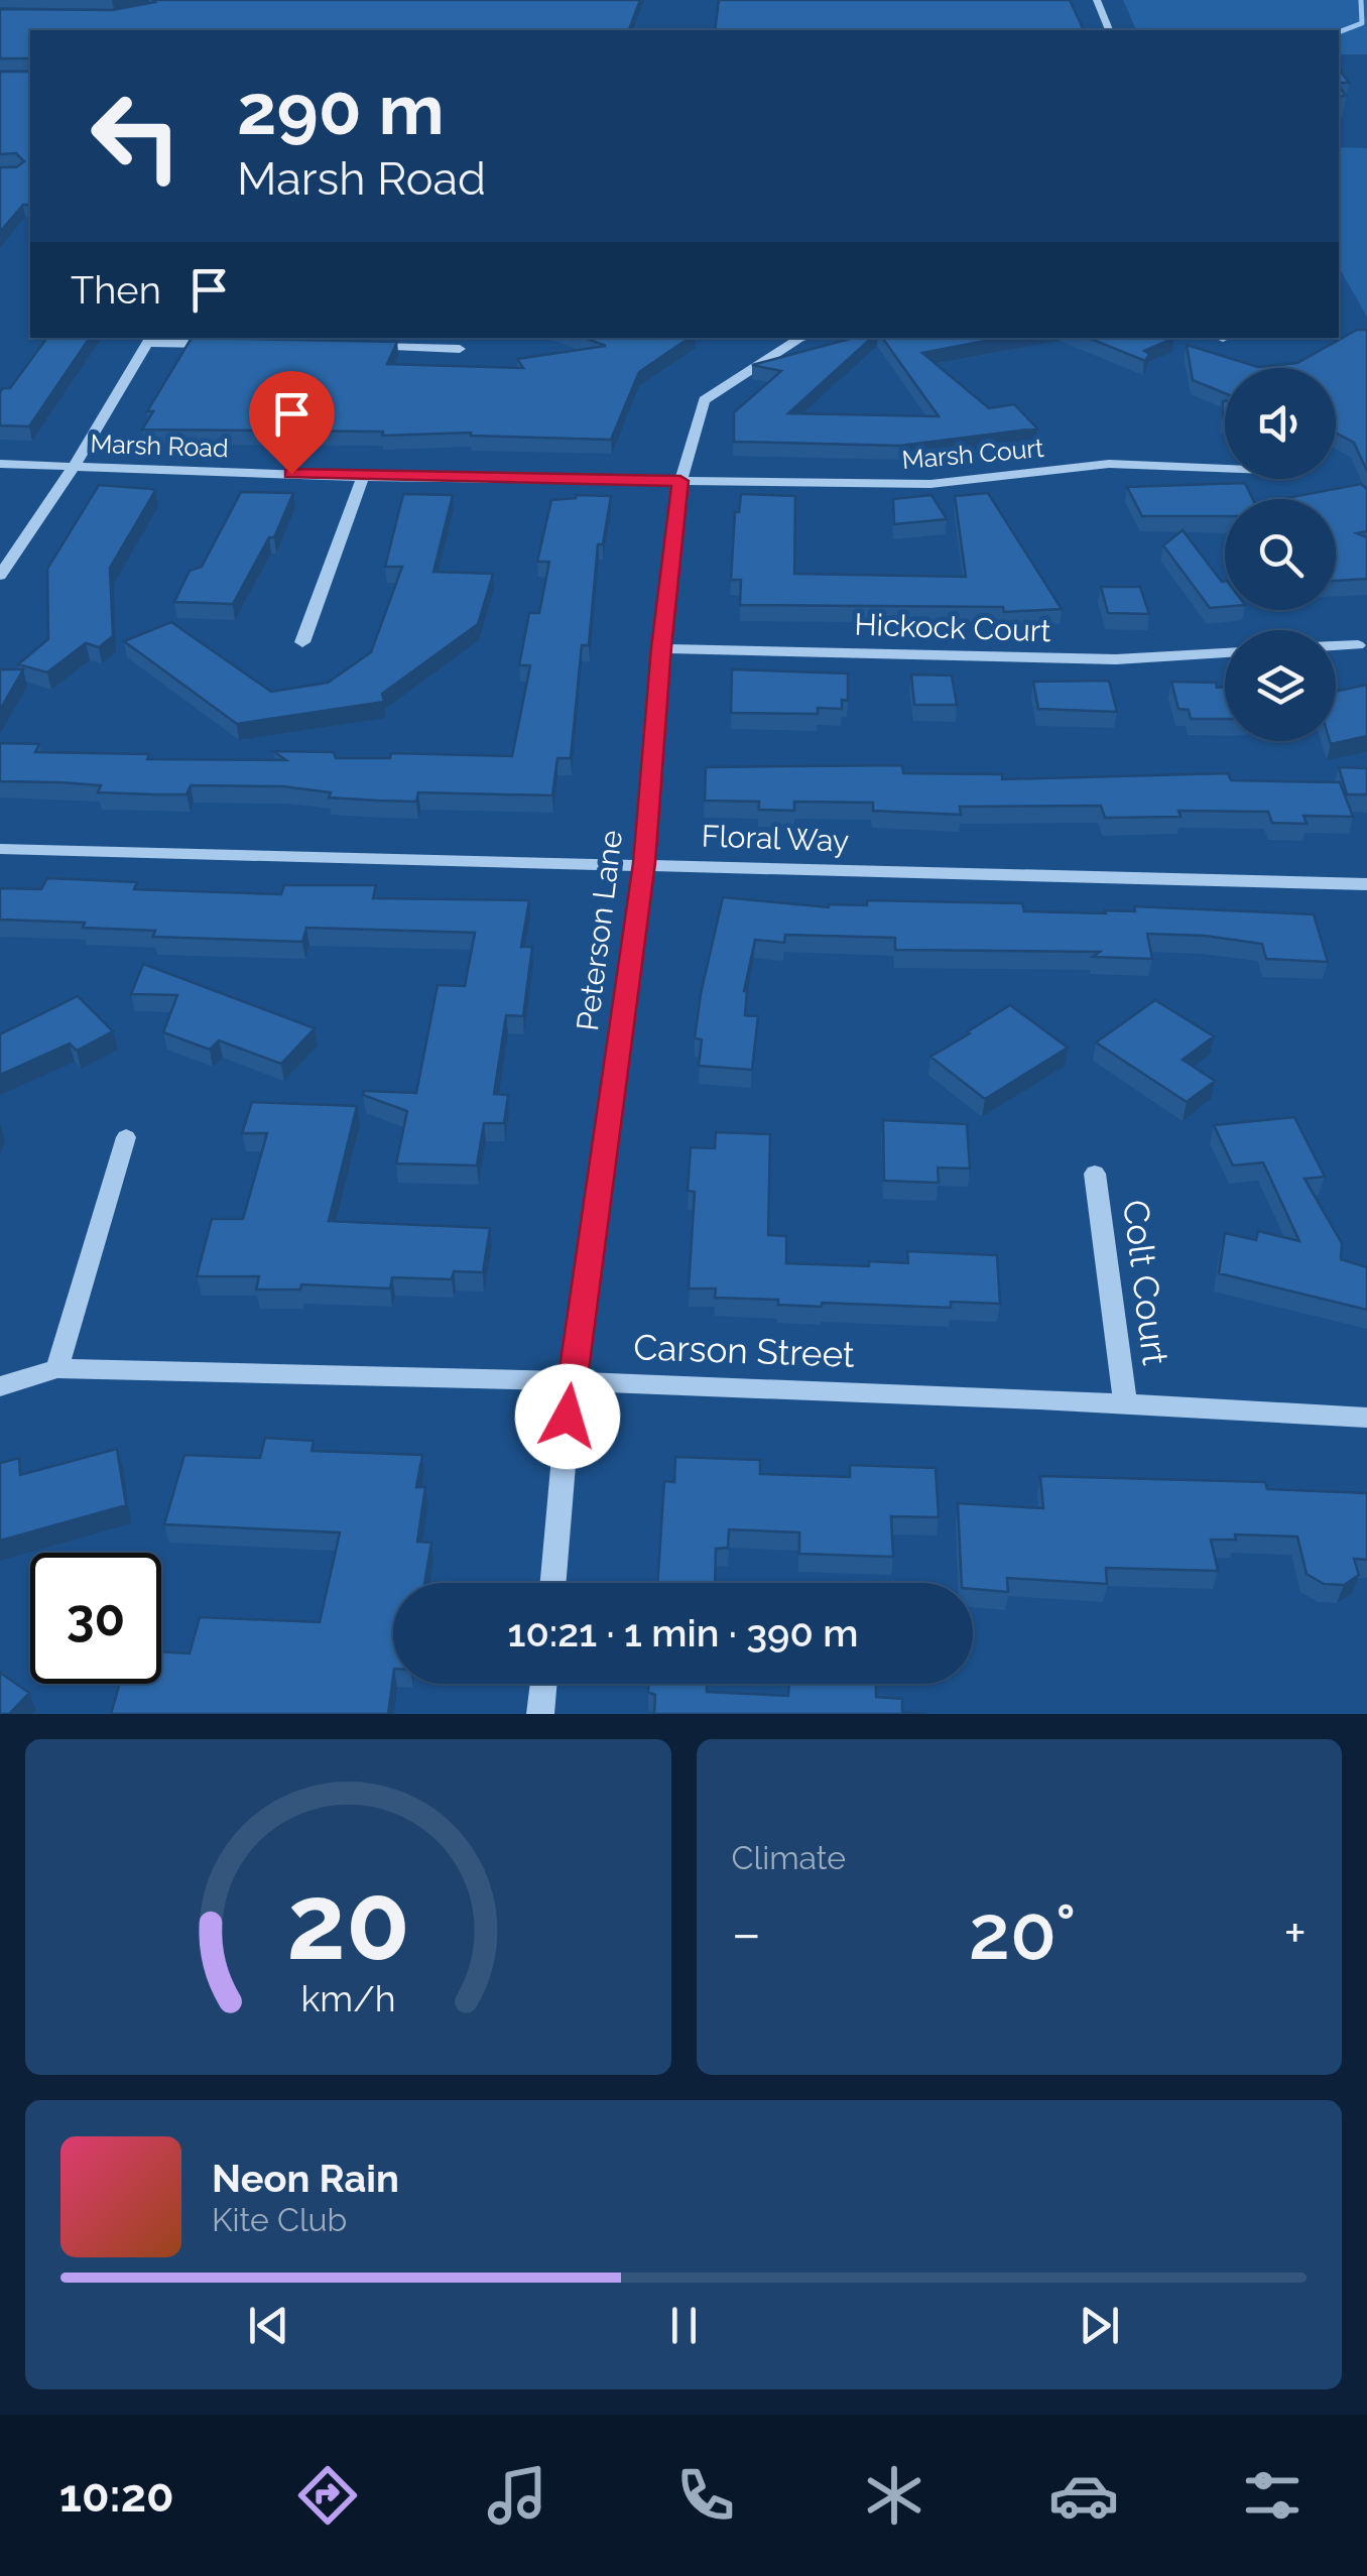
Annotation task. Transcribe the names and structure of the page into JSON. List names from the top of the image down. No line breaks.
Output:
{"streets":{"street":["Marsh Road","Marsh Court","Hickock Court","Floral Way","Peterson Lane","Colt Court","Carson Street"]},"crossings":[["Marsh Road","Marsh Court"],["Marsh Road","Peterson Lane"],["Marsh Court","Peterson Lane"],["Hickock Court","Peterson Lane"],["Floral Way","Peterson Lane"],["Peterson Lane","Carson Street"],["Colt Court","Carson Street"]],"page":{"turn":["290 m","Marsh Road"],"then":"Then","limit":"30","trip":"10:21 · 1 min · 390 m","tile":"Climate","heat":["−","20°","+"],"song":["Neon Rain","Kite Club"],"tabs":"10:20","gauge":["20","km/h"]}}
